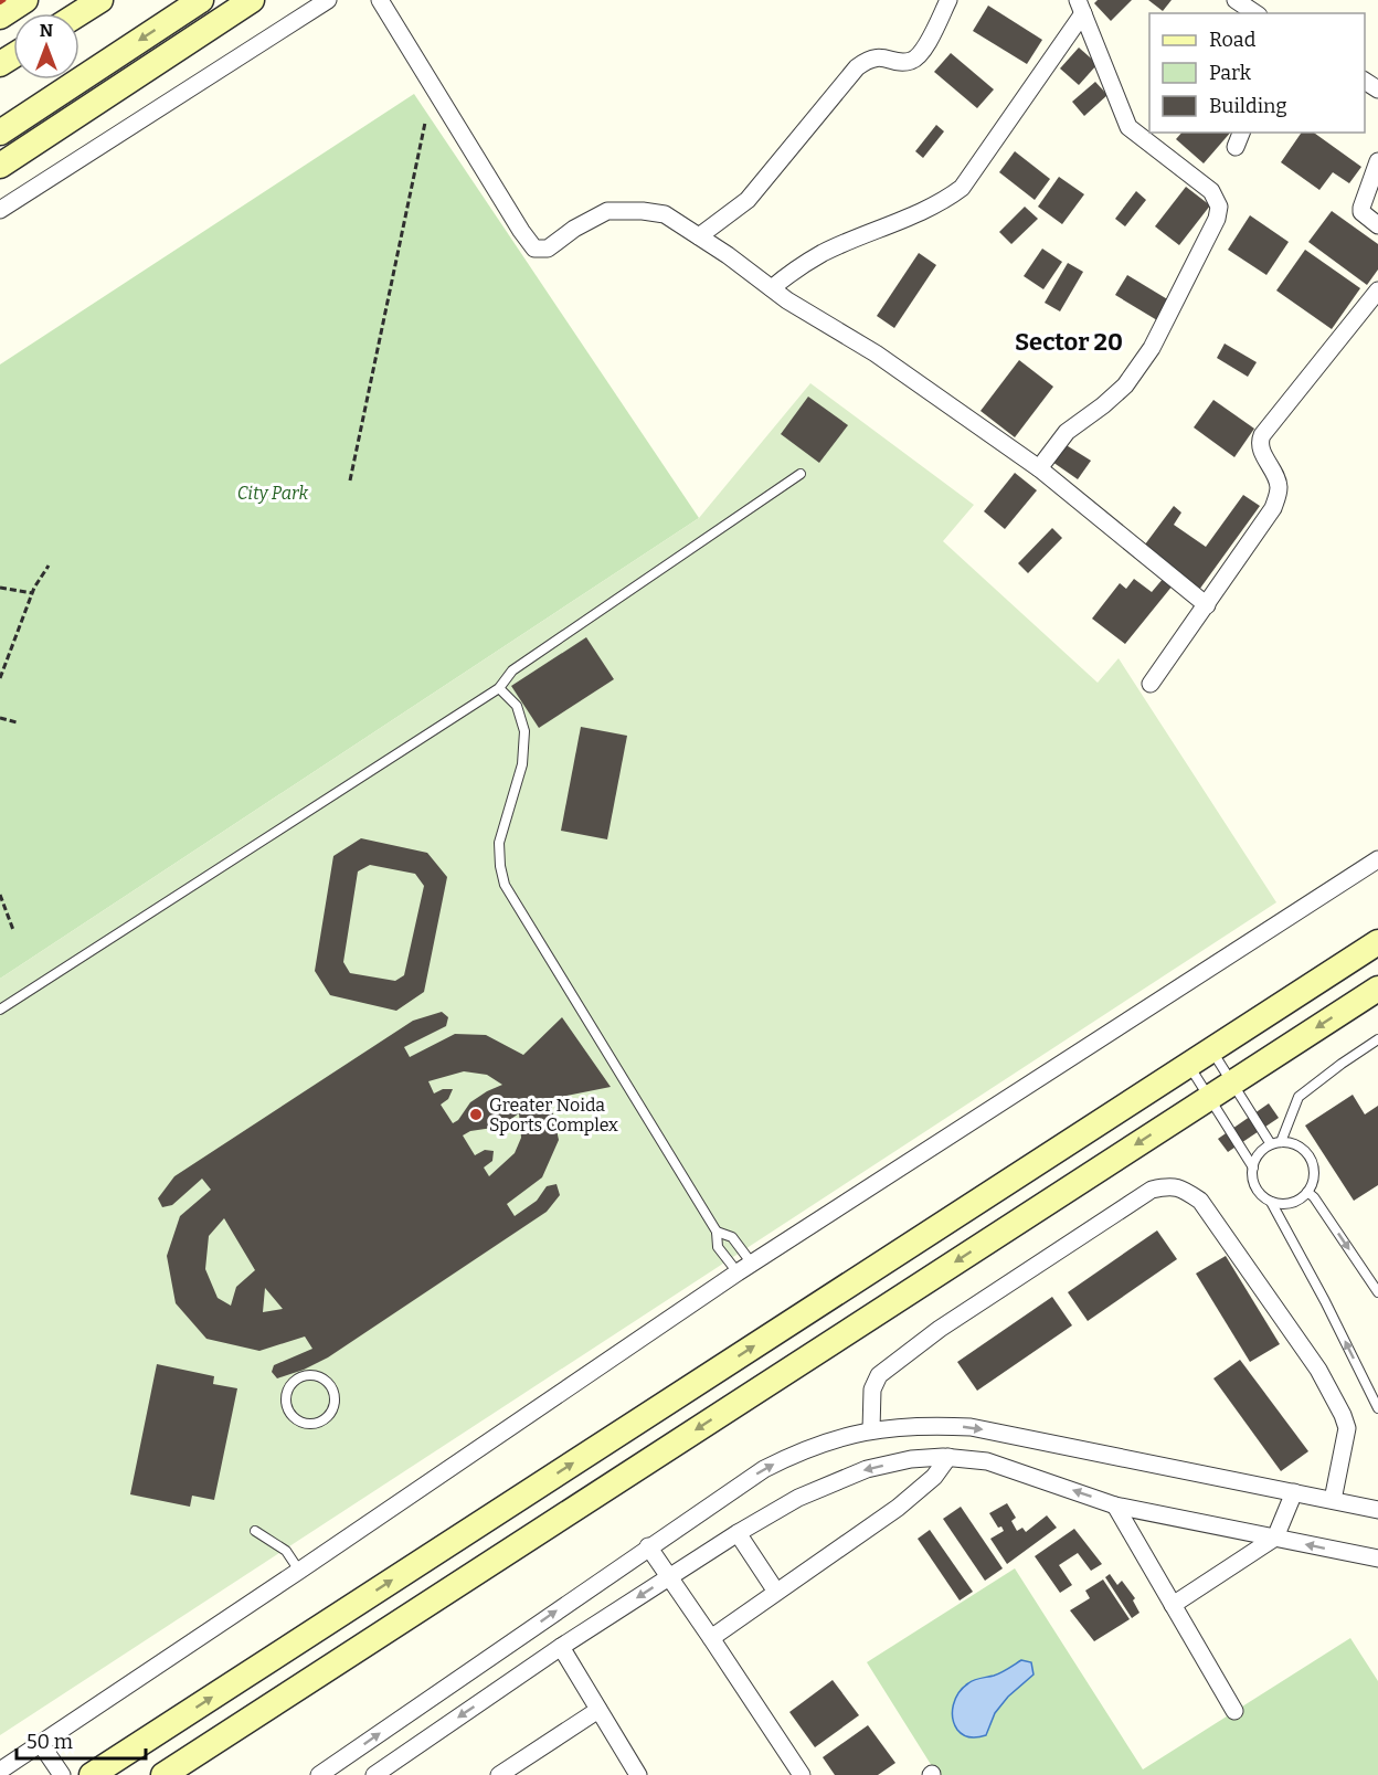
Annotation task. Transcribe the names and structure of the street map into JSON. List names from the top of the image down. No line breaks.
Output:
{"districts":["Sector 20"],"parks":["City Park"],"places":["Greater Noida Sports Complex"],"legend":["Road","Park","Building"],"scale_bar":"50 m","north":"top"}
